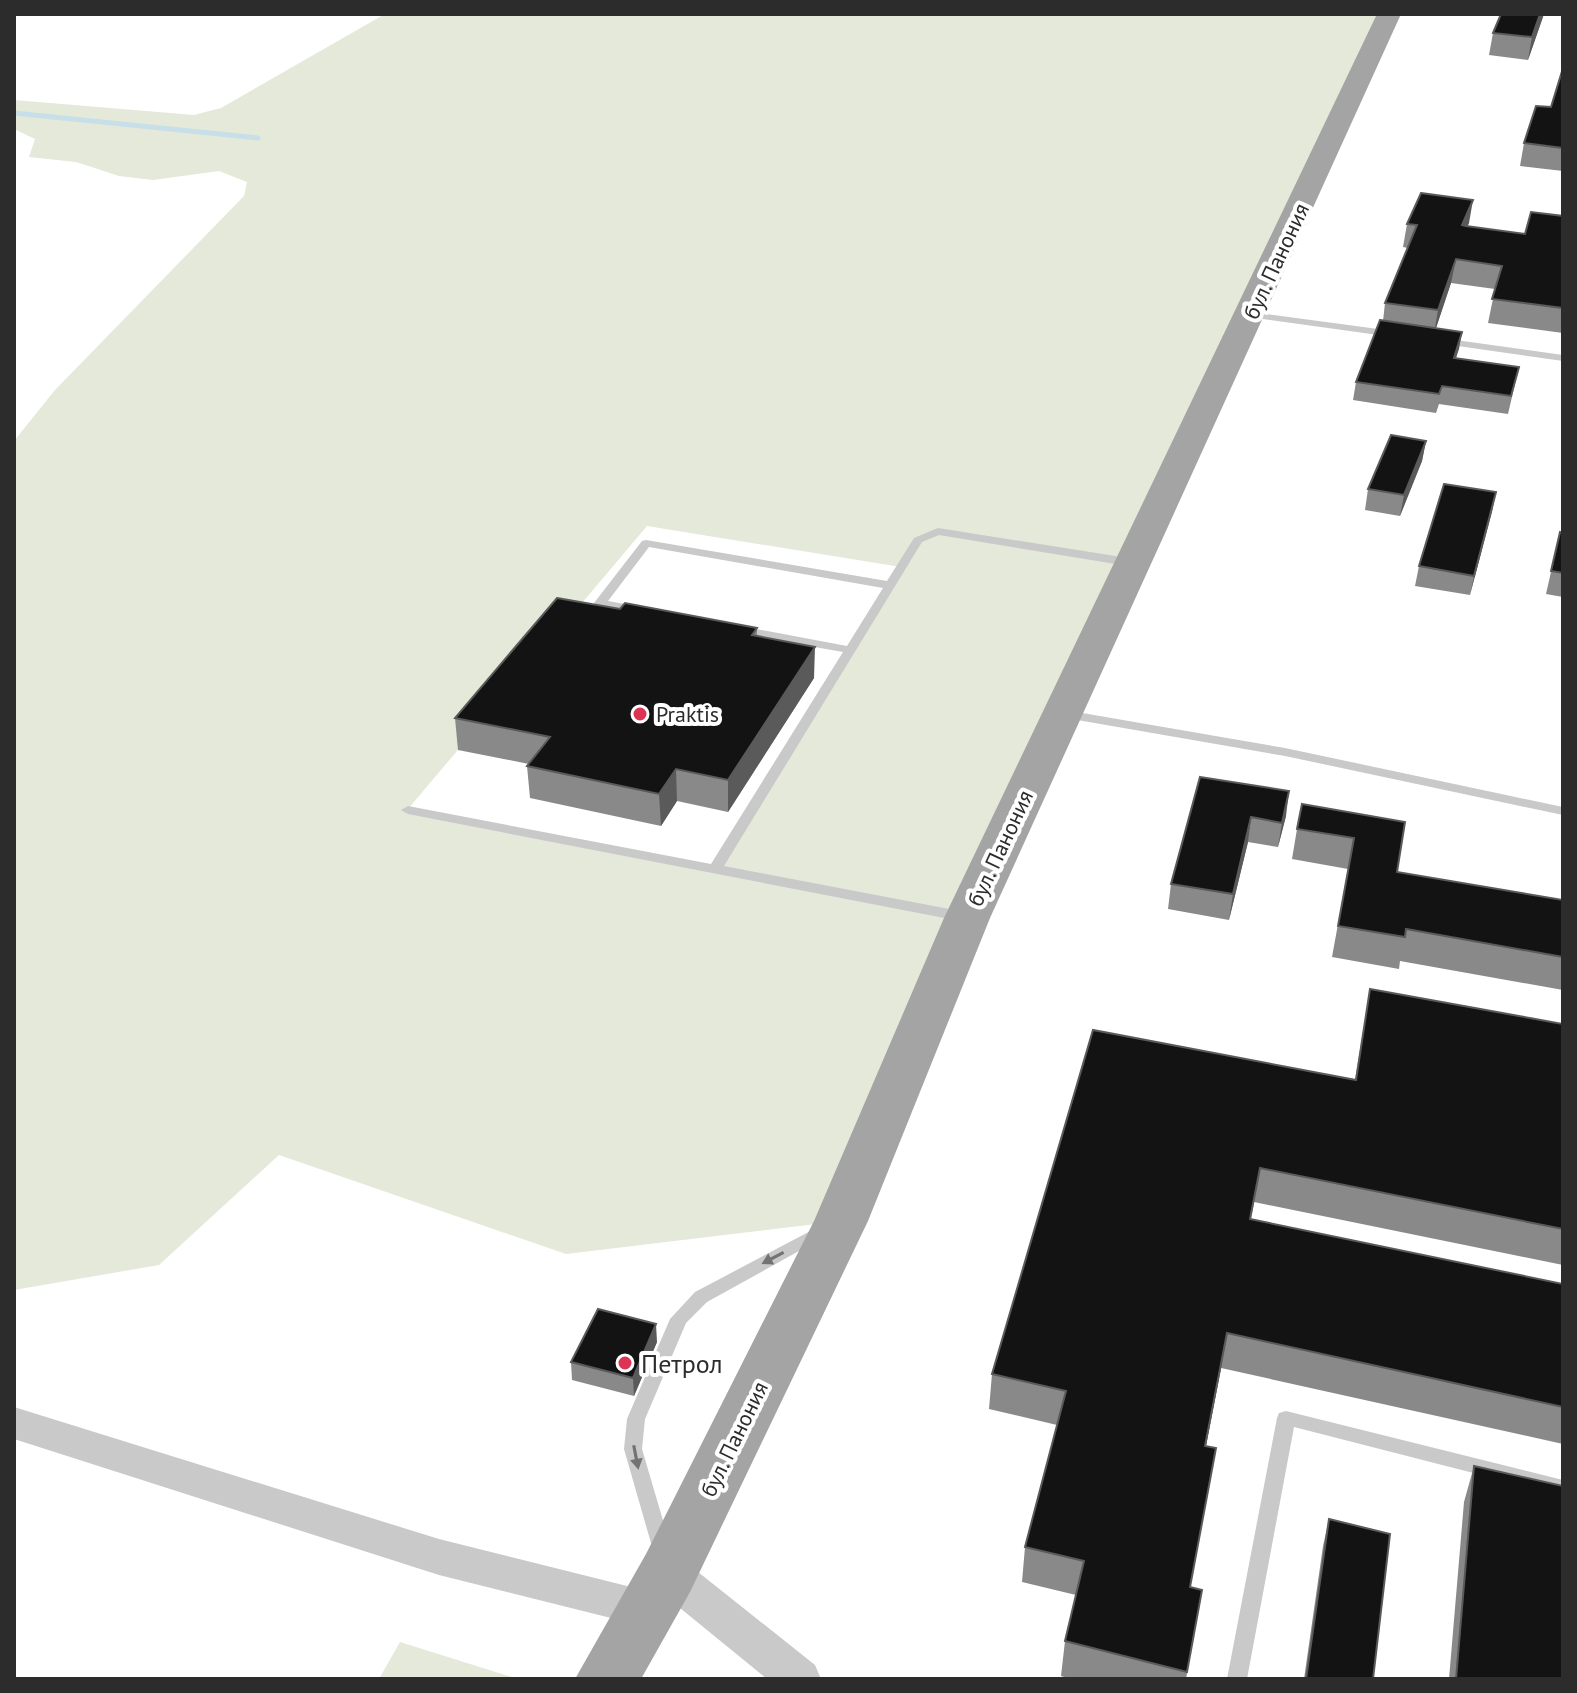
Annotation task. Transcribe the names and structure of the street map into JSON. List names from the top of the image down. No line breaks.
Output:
{"streets":{"main road":["бул. Панония"]},"places":["Praktis","Петрол"]}
